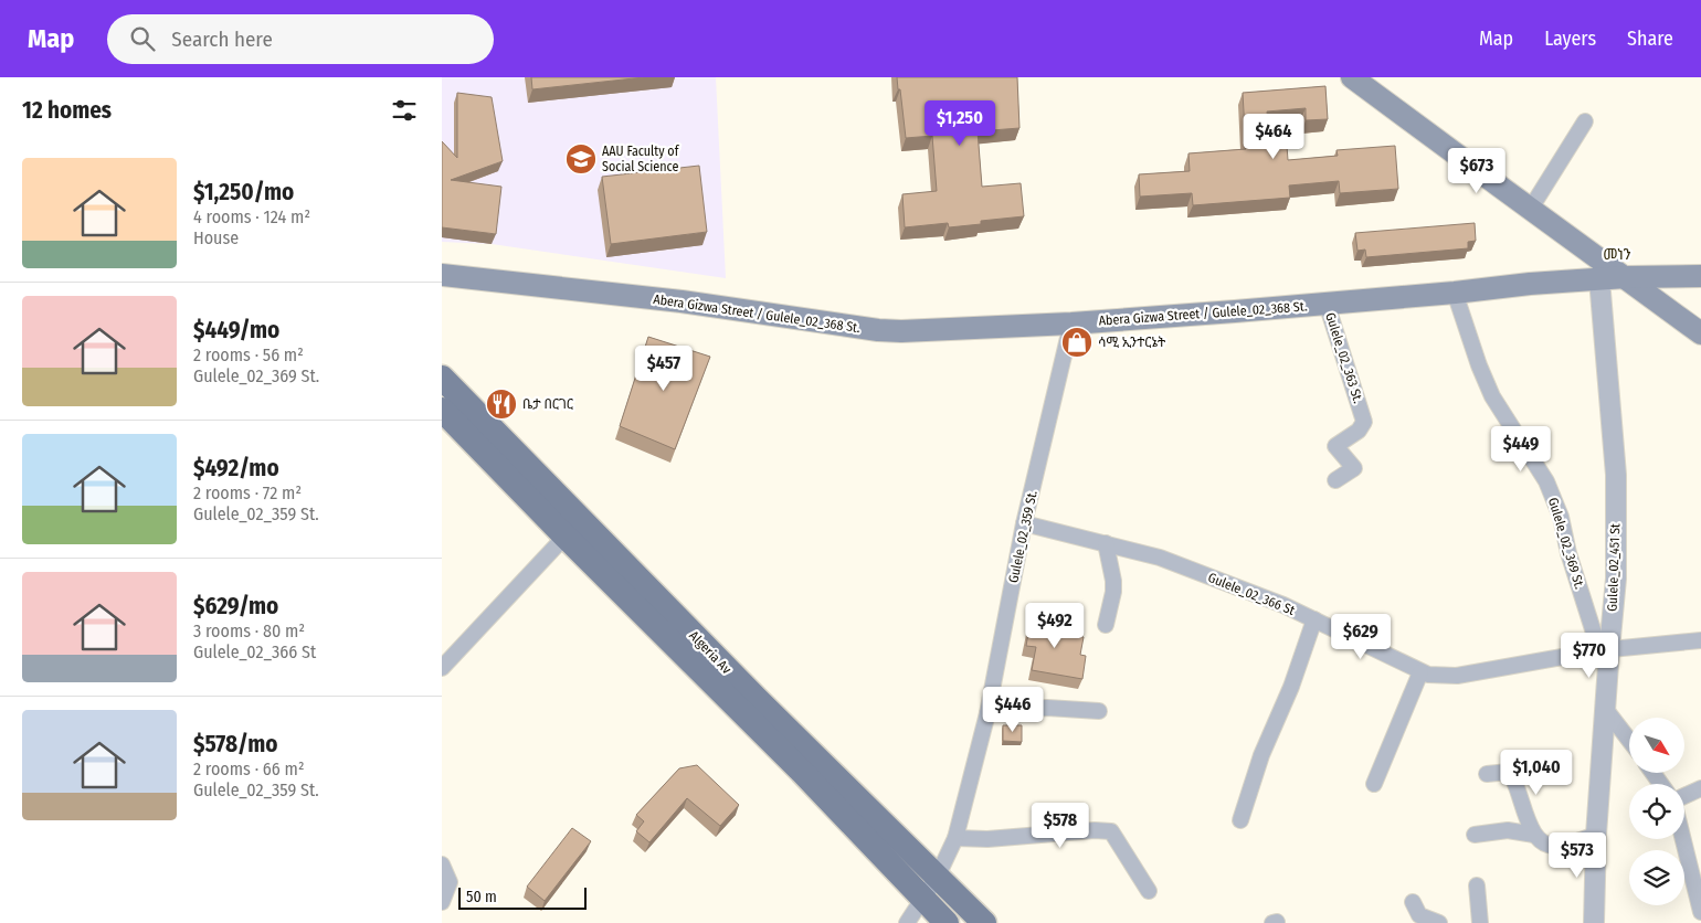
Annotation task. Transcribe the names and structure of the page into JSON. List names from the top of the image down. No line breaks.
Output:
{"streets":{"main road":["Abera Gizwa Street / Gulele_02_368 St.","Algeria Av"],"street":["Gulele_02_363 St.","Gulele_02_359 St.","Gulele_02_369 St.","Gulele_02_451 St","Gulele_02_366 St"]},"crossings":[["Abera Gizwa Street / Gulele_02_368 St.","Gulele_02_363 St."],["Abera Gizwa Street / Gulele_02_368 St.","Gulele_02_359 St."],["Abera Gizwa Street / Gulele_02_368 St.","Gulele_02_369 St."],["Abera Gizwa Street / Gulele_02_368 St.","Gulele_02_451 St"],["Gulele_02_359 St.","Gulele_02_366 St"],["Gulele_02_359 St.","Algeria Av"],["Gulele_02_369 St.","Gulele_02_451 St"],["Gulele_02_369 St.","Gulele_02_366 St"],["Gulele_02_451 St","Gulele_02_366 St"]],"districts":["መነን"],"places":{"school or university":["AAU Faculty of Social Science"],"shop":["ሳሚ ኢንተርኔት"],"restaurant":["ቤታ በርገር"]},"scale_bar":"50 m","north":"bottom right","page":{"header":"Map","search":"Search here","nav":["Map","Layers","Share"],"heading":"12 homes","price":["$1,250","$464","$673","$457","$449","$492","$629","$770","$446","$1,040","$578","$573"],"list":[{"name":"$1,250/mo","note":"4 rooms · 124 m² · House"},{"name":"$449/mo","note":"2 rooms · 56 m² · Gulele_02_369 St."},{"name":"$492/mo","note":"2 rooms · 72 m² · Gulele_02_359 St."},{"name":"$629/mo","note":"3 rooms · 80 m² · Gulele_02_366 St"},{"name":"$578/mo","note":"2 rooms · 66 m² · Gulele_02_359 St."}],"scale":"50 m"}}
